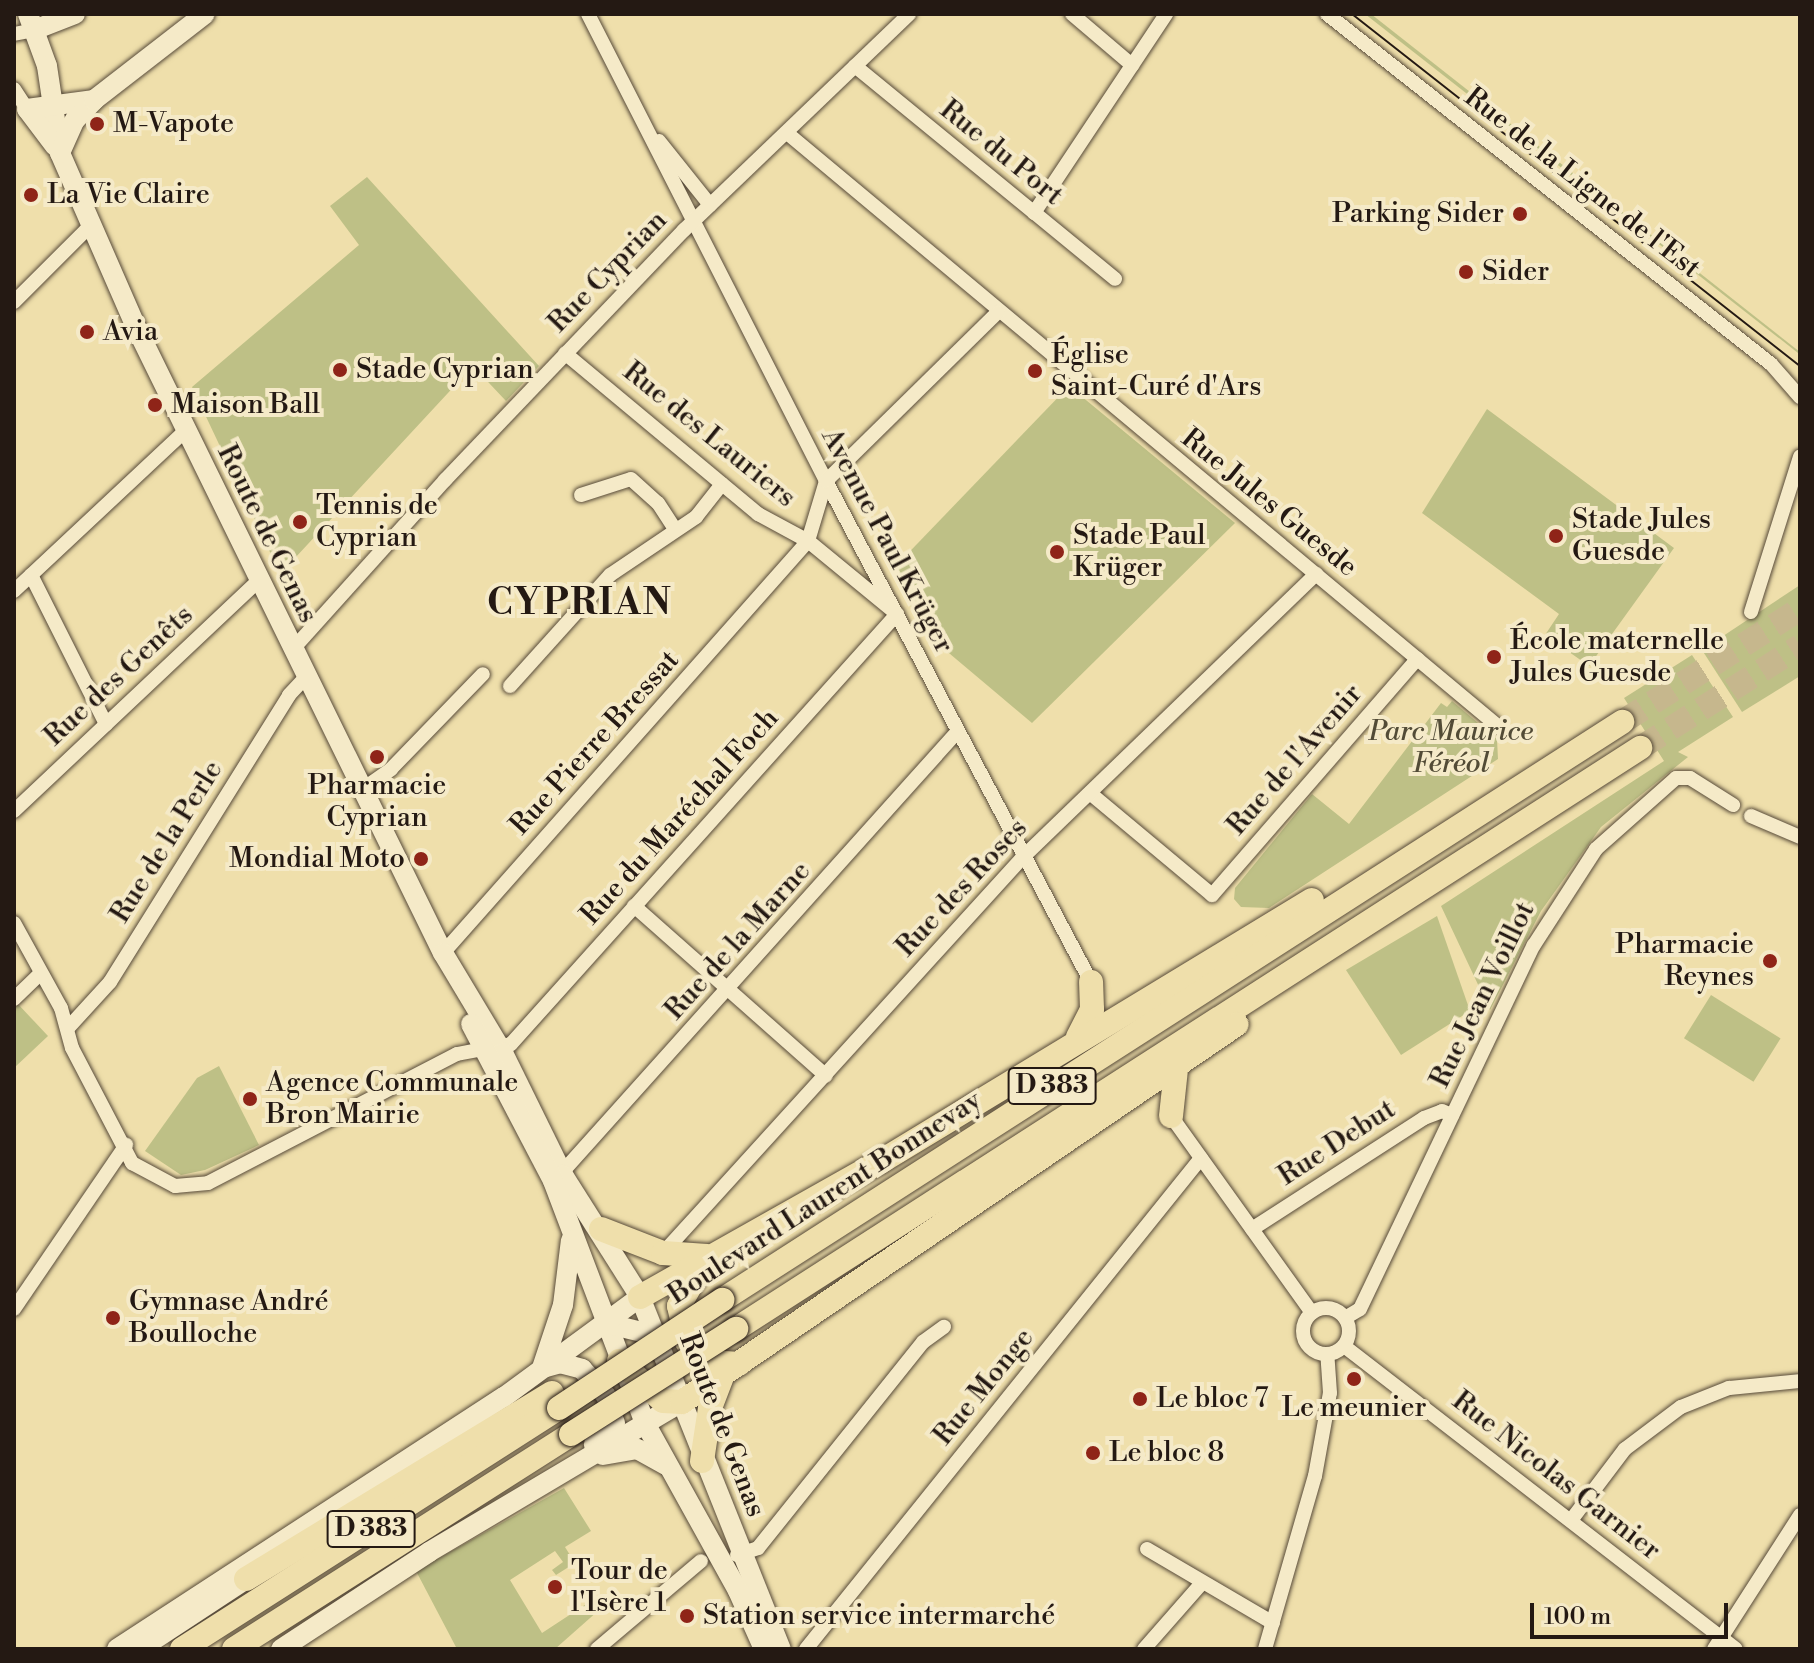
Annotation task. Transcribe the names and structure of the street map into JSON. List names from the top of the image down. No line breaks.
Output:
{"streets":{"highway":["D 383","Boulevard Laurent Bonnevay"],"main road":["Route de Genas"],"street":["Rue du Port","Rue de la Ligne de l'Est","Rue Cyprian","Rue des Lauriers","Rue Jules Guesde","Avenue Paul Krüger","Rue des Genêts","Rue Pierre Bressat","Rue de l'Avenir","Rue du Maréchal Foch","Rue de la Perle","Rue des Roses","Rue de la Marne","Rue Jean Voillot","Rue Debut","Rue Monge","Rue Nicolas Garnier"]},"crossings":[["Rue du Port","Rue Cyprian"],["Rue Cyprian","Rue des Lauriers"],["Rue Cyprian","Rue Jules Guesde"],["Rue Cyprian","Route de Genas"],["Rue Cyprian","Avenue Paul Krüger"],["Rue des Lauriers","Avenue Paul Krüger"],["Rue des Lauriers","Rue Pierre Bressat"],["Rue des Lauriers","Rue du Maréchal Foch"],["Rue Jules Guesde","Rue de l'Avenir"],["Rue Jules Guesde","Rue des Roses"],["Route de Genas","Rue des Genêts"],["Route de Genas","Rue Pierre Bressat"],["Route de Genas","Rue du Maréchal Foch"],["Route de Genas","Rue de la Perle"],["Route de Genas","Rue de la Marne"],["Route de Genas","Boulevard Laurent Bonnevay"],["Avenue Paul Krüger","Rue Pierre Bressat"],["Avenue Paul Krüger","Rue du Maréchal Foch"],["Avenue Paul Krüger","Rue des Roses"],["Avenue Paul Krüger","Rue de la Marne"],["Rue de l'Avenir","Rue des Roses"],["Rue Jean Voillot","Rue Debut"],["Rue Jean Voillot","Rue Nicolas Garnier"]],"districts":["CYPRIAN"],"parks":["Parc Maurice Féréol"],"places":["M-Vapote","La Vie Claire","Parking Sider","Sider","Avia","Stade Cyprian","Église Saint-Curé d'Ars","Maison Ball","Tennis de Cyprian","Stade Jules Guesde","Stade Paul Krüger","École maternelle Jules Guesde","Pharmacie Cyprian","Mondial Moto","Pharmacie Reynes","Agence Communale Bron Mairie","Gymnase André Boulloche","Le meunier","Le bloc 7","Le bloc 8","Tour de l'Isère 1","Station service intermarché"],"scale_bar":"100 m"}
